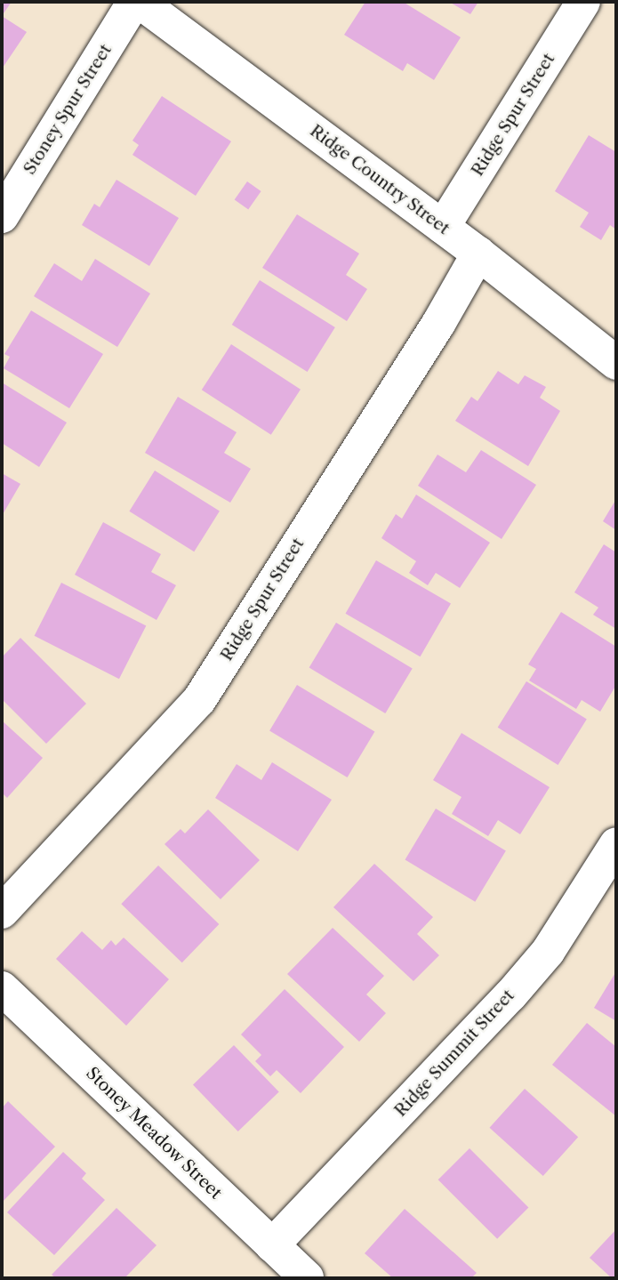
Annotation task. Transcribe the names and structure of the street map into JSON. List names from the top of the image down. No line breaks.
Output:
{"streets":{"street":["Stoney Spur Street","Ridge Spur Street","Ridge Country Street","Ridge Summit Street","Stoney Meadow Street"]},"crossings":[["Ridge Spur Street","Ridge Country Street"],["Ridge Summit Street","Stoney Meadow Street"]]}
